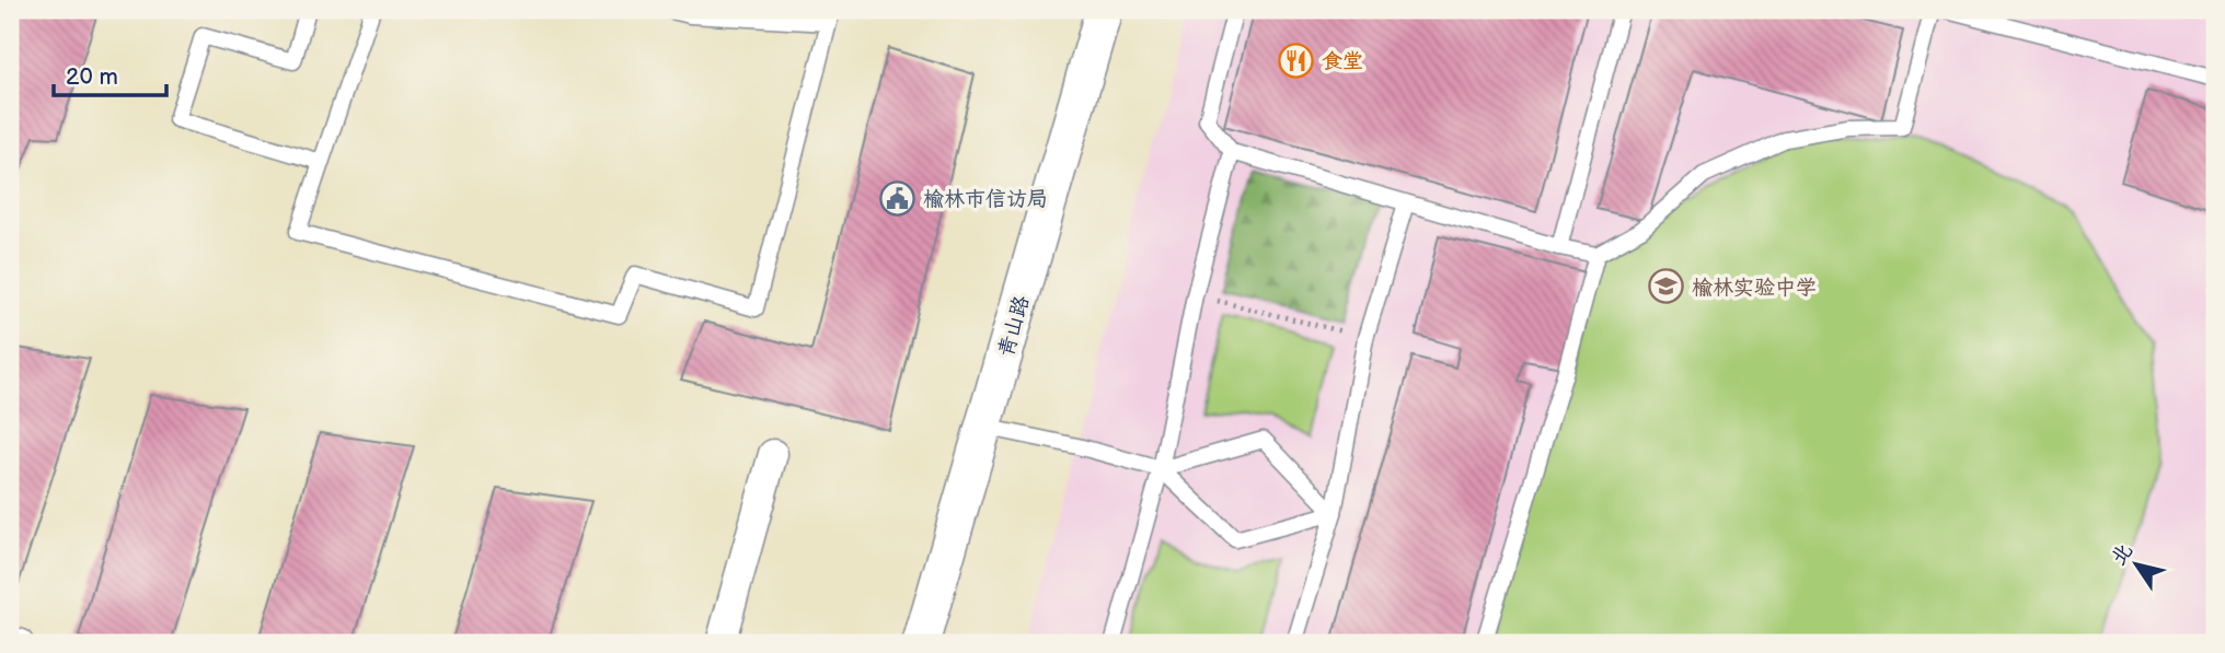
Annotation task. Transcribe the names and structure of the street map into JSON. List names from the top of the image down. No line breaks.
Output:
{"streets":{"street":["青山路"]},"places":{"restaurant":["食堂"],"public building":["榆林市信访局"],"school or university":["榆林实验中学"]},"scale_bar":"20 m","north":"top left"}
